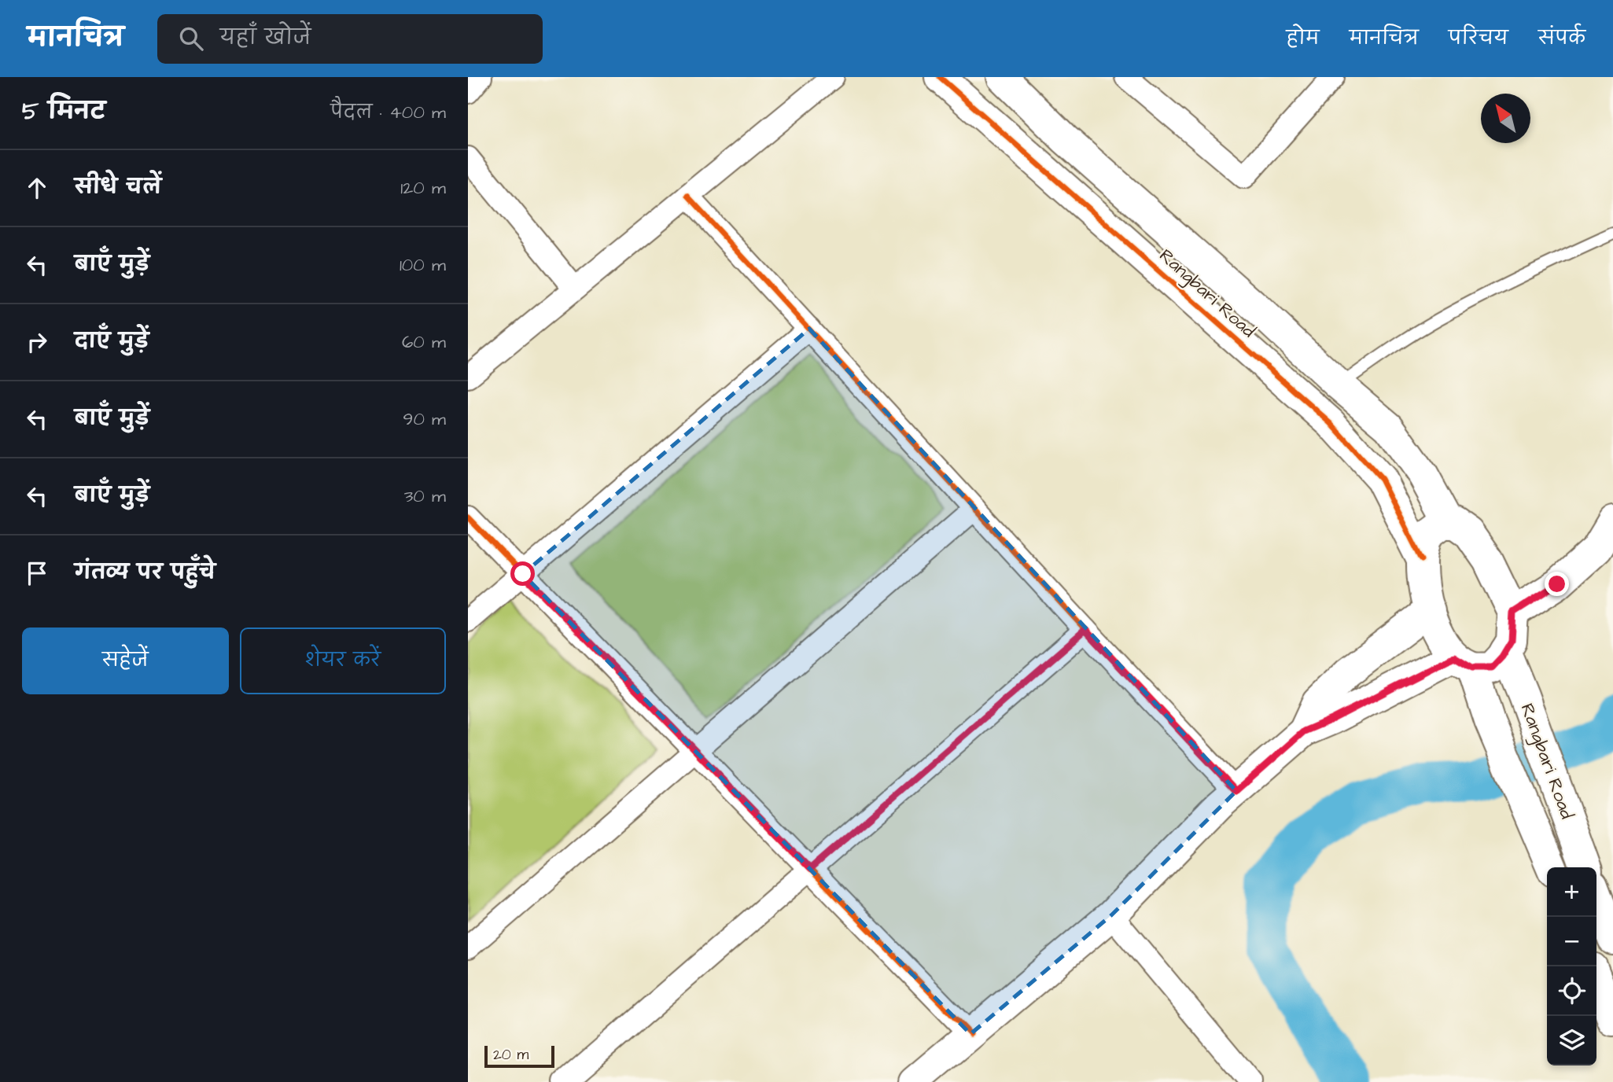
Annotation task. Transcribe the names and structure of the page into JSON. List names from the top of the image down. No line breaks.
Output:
{"streets":{"street":["Rangbari Road"]},"scale_bar":"20 m","north":"top left","page":{"header":"मानचित्र","search":"यहाँ खोजें","nav":["होम","मानचित्र","परिचय","संपर्क"],"heading":["5 मिनट","पैदल · 400 m"],"list":[["सीधे चलें","120 m"],["बाएँ मुड़ें","100 m"],["दाएँ मुड़ें","60 m"],["बाएँ मुड़ें","90 m"],["बाएँ मुड़ें","30 m"],"गंतव्य पर पहुँचे"],"buttons":["सहेजें","शेयर करें"],"map_buttons":["+","−"],"scale":"20 m"}}
